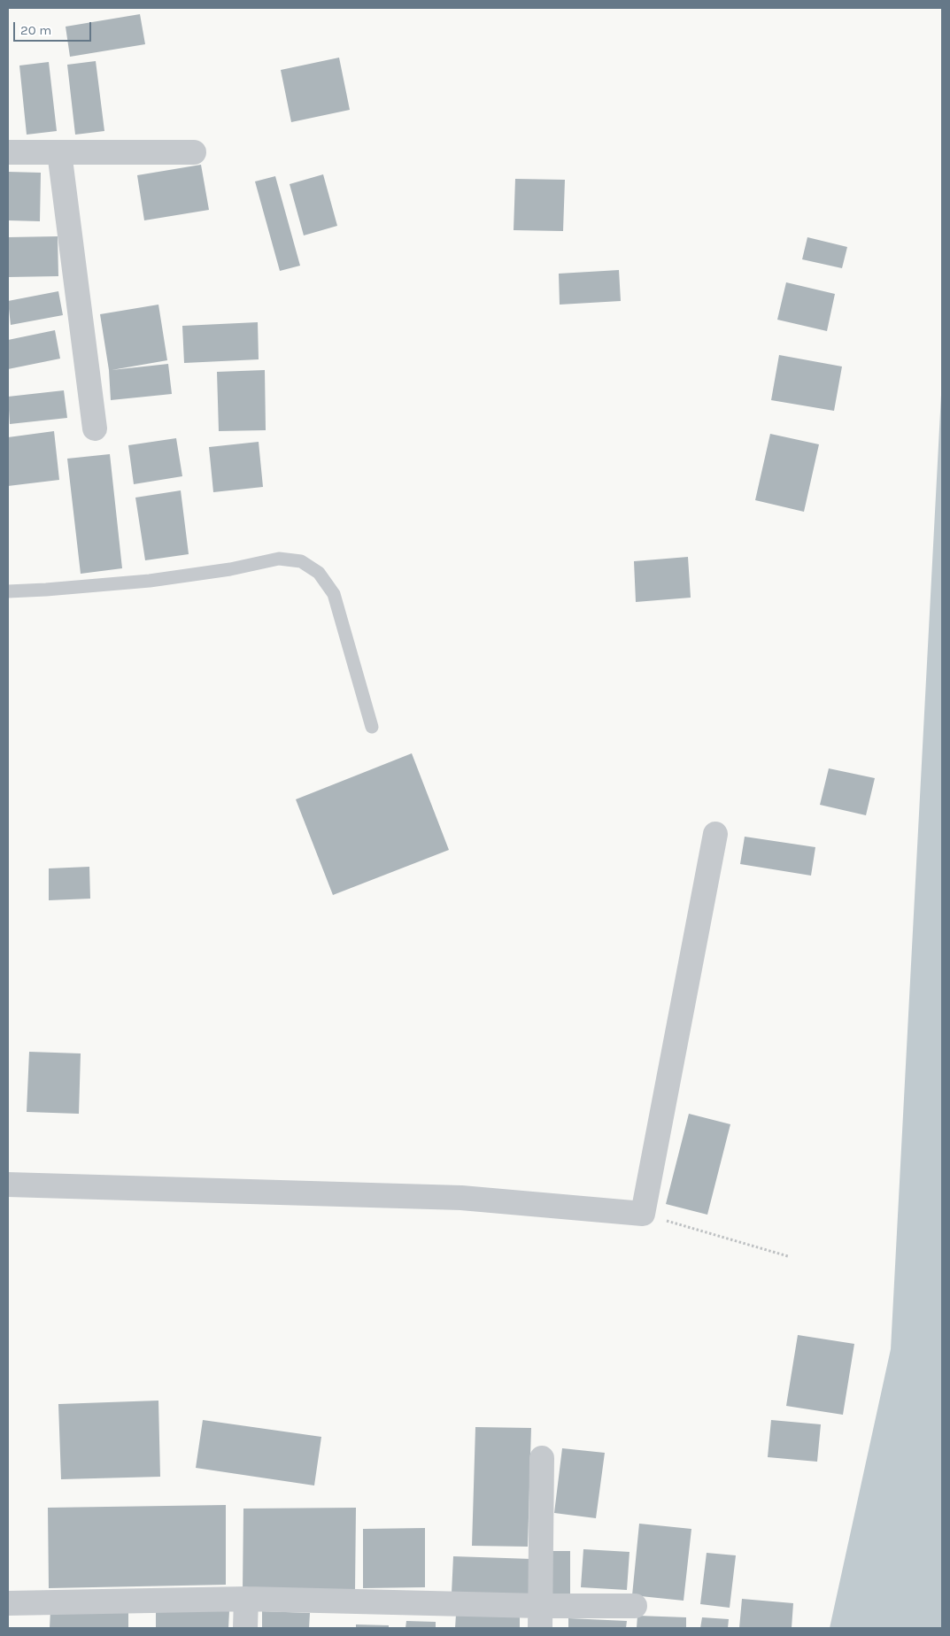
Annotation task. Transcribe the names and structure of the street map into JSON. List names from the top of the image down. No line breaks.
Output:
{"scale_bar":"20 m"}
